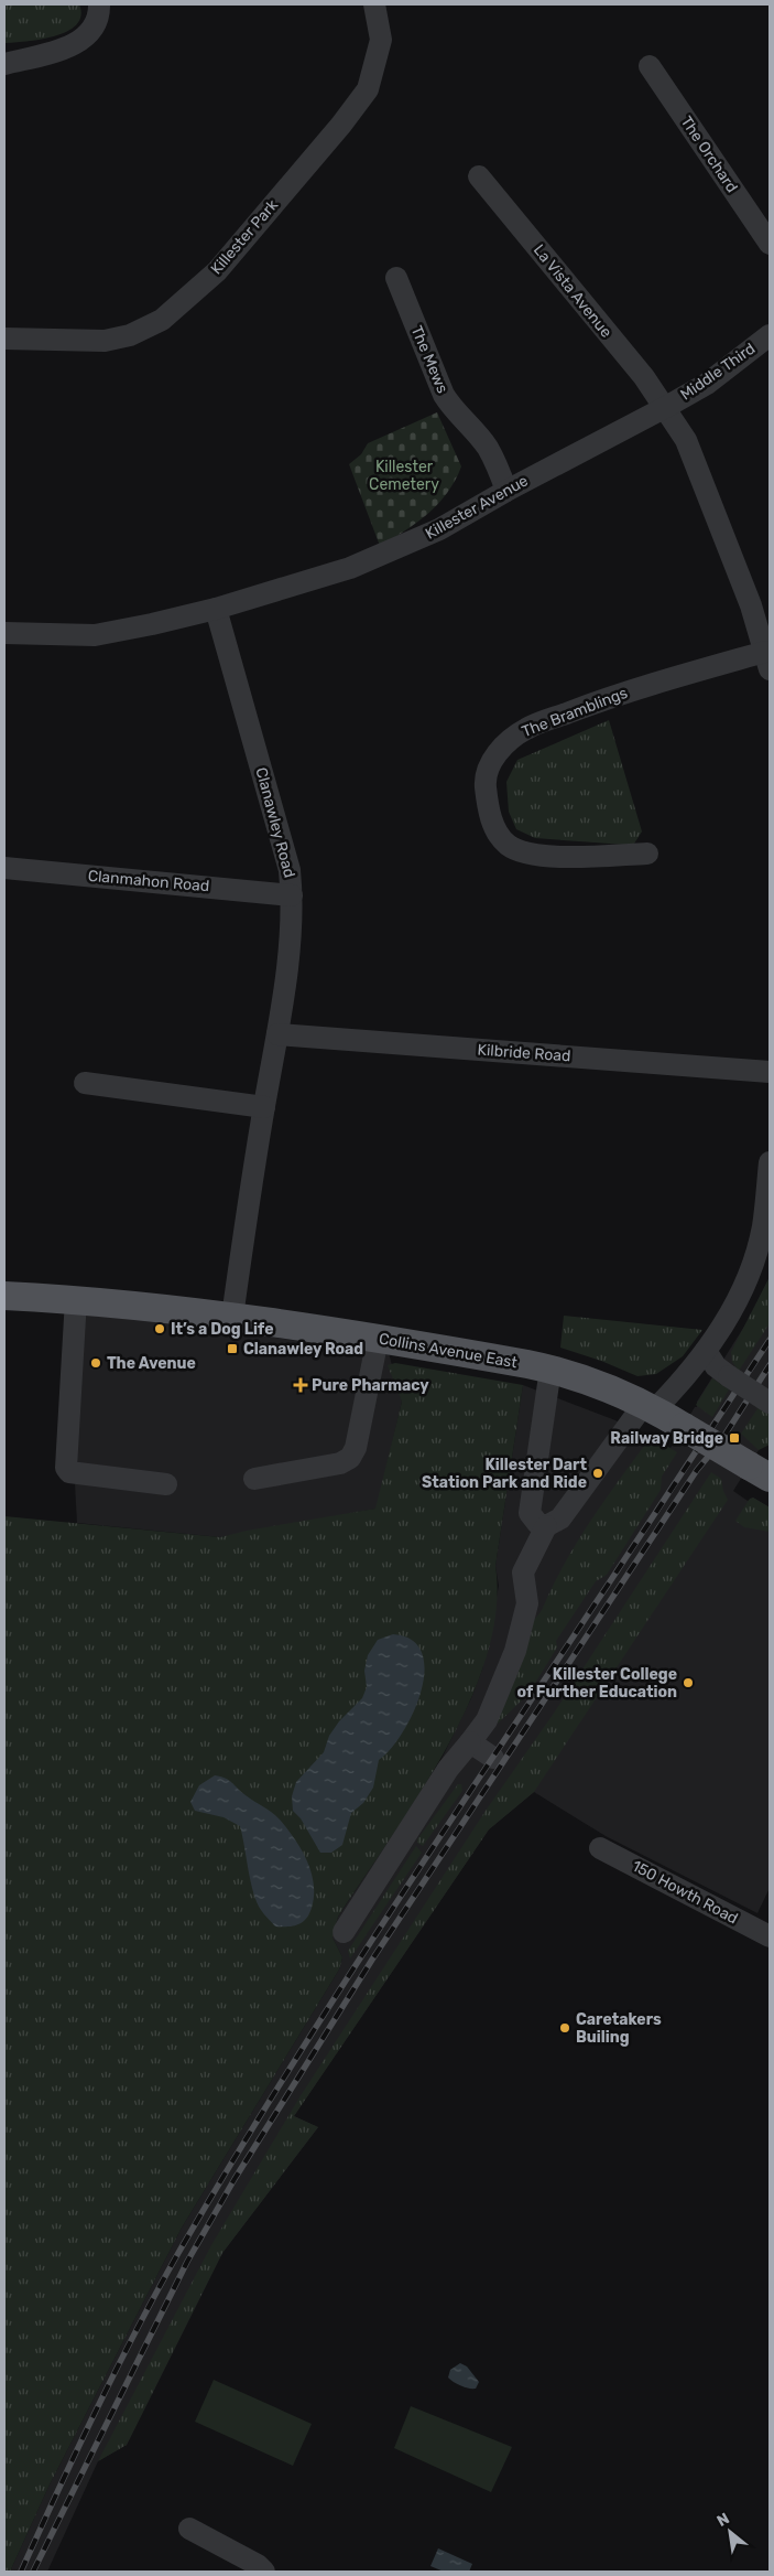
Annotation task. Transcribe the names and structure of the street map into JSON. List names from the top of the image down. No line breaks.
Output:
{"streets":{"main road":["Collins Avenue East"],"street":["The Orchard","Killester Park","La Vista Avenue","The Mews","Middle Third","Killester Avenue","The Bramblings","Clanawley Road","Clanmahon Road","Kilbride Road","150 Howth Road"]},"crossings":[["La Vista Avenue","Middle Third"],["La Vista Avenue","Killester Avenue"],["The Mews","Killester Avenue"],["Middle Third","Killester Avenue"],["Killester Avenue","Clanawley Road"],["Clanawley Road","Clanmahon Road"],["Clanawley Road","Kilbride Road"],["Clanawley Road","Collins Avenue East"]],"parks":["Killester Cemetery"],"places":{"other":["It’s a Dog Life","The Avenue","Killester Dart Station Park and Ride","Killester College of Further Education","Caretakers Builing"],"transit":["Clanawley Road","Railway Bridge"],"health":["Pure Pharmacy"]},"north":"top left"}
